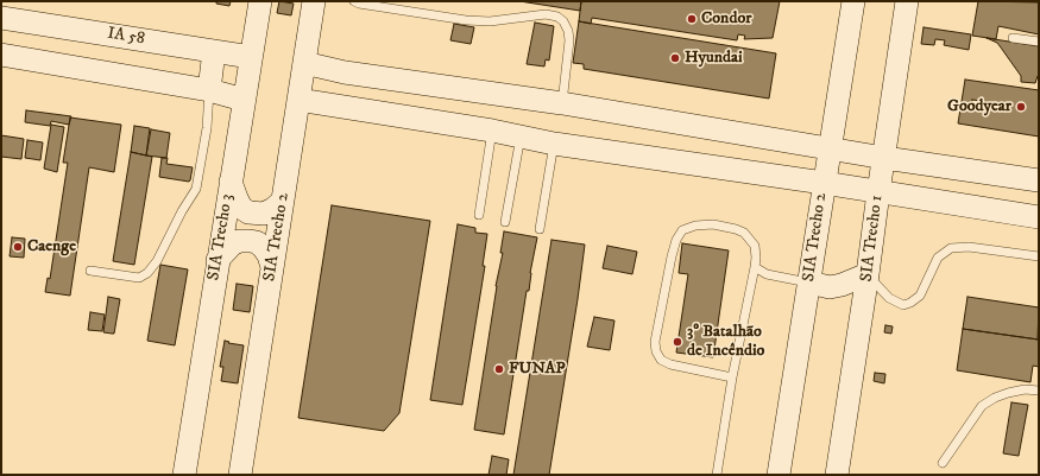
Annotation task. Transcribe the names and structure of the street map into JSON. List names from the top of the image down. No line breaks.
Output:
{"streets":{"main road":["IA 58","SIA Trecho 3","SIA Trecho 2","SIA Trecho 1"]},"crossings":[["IA 58","SIA Trecho 3"]],"places":["Condor","Hyundai","Goodyear","Caenge","3º Batalhão de Incêndio","FUNAP"]}
